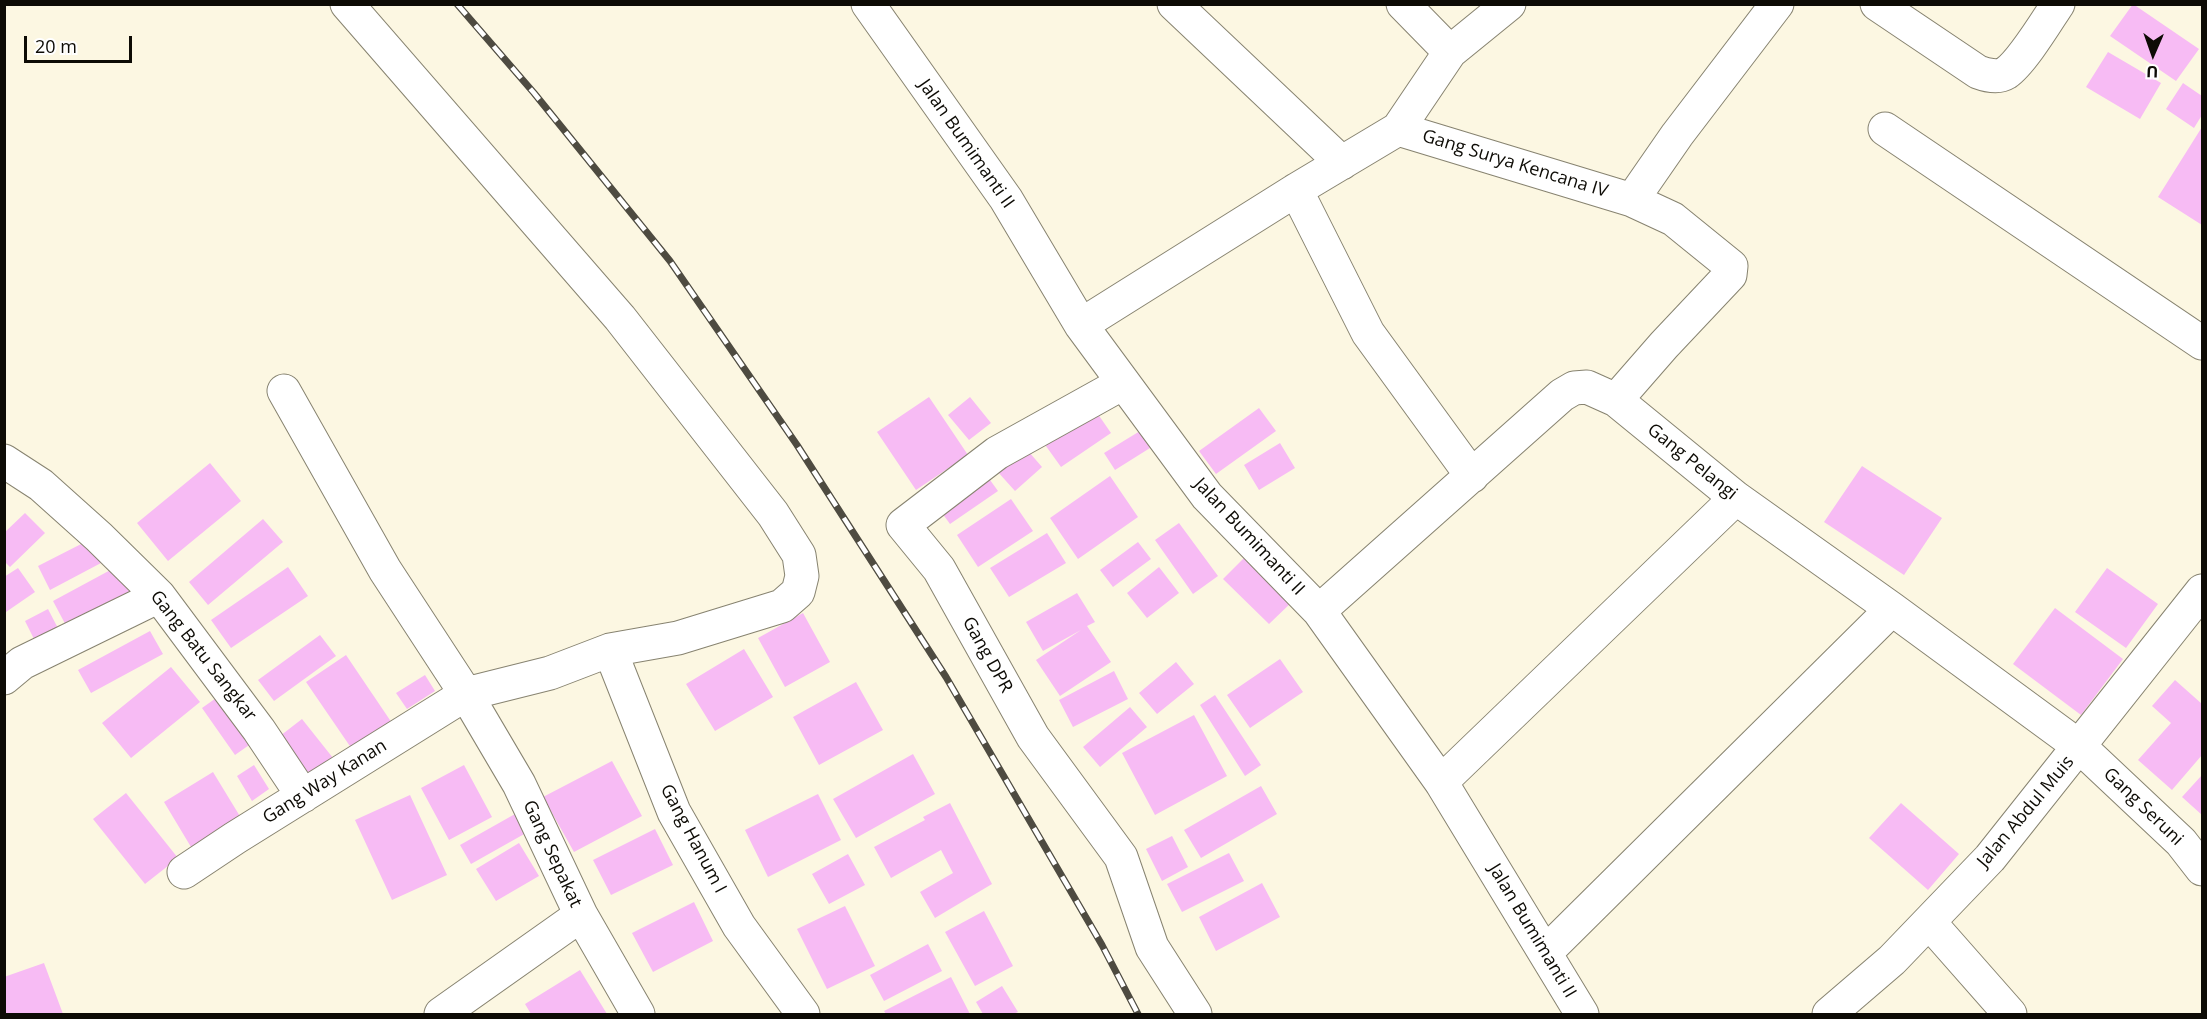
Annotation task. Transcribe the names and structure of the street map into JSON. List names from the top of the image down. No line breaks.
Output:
{"streets":{"street":["Jalan Bumimanti II","Gang Surya Kencana IV","Gang Pelangi","Gang DPR","Gang Batu Sangkar","Gang Way Kanan","Gang Seruni","Jalan Abdul Muis","Gang Hanum I","Gang Sepakat"]},"crossings":[["Jalan Bumimanti II","Gang Pelangi"],["Jalan Bumimanti II","Gang DPR"],["Gang Surya Kencana IV","Gang Pelangi"],["Gang Pelangi","Gang Seruni"],["Gang Pelangi","Jalan Abdul Muis"],["Gang Batu Sangkar","Gang Way Kanan"],["Gang Way Kanan","Gang Hanum I"],["Gang Way Kanan","Gang Sepakat"],["Gang Seruni","Jalan Abdul Muis"]],"scale_bar":"20 m","north":"bottom"}
